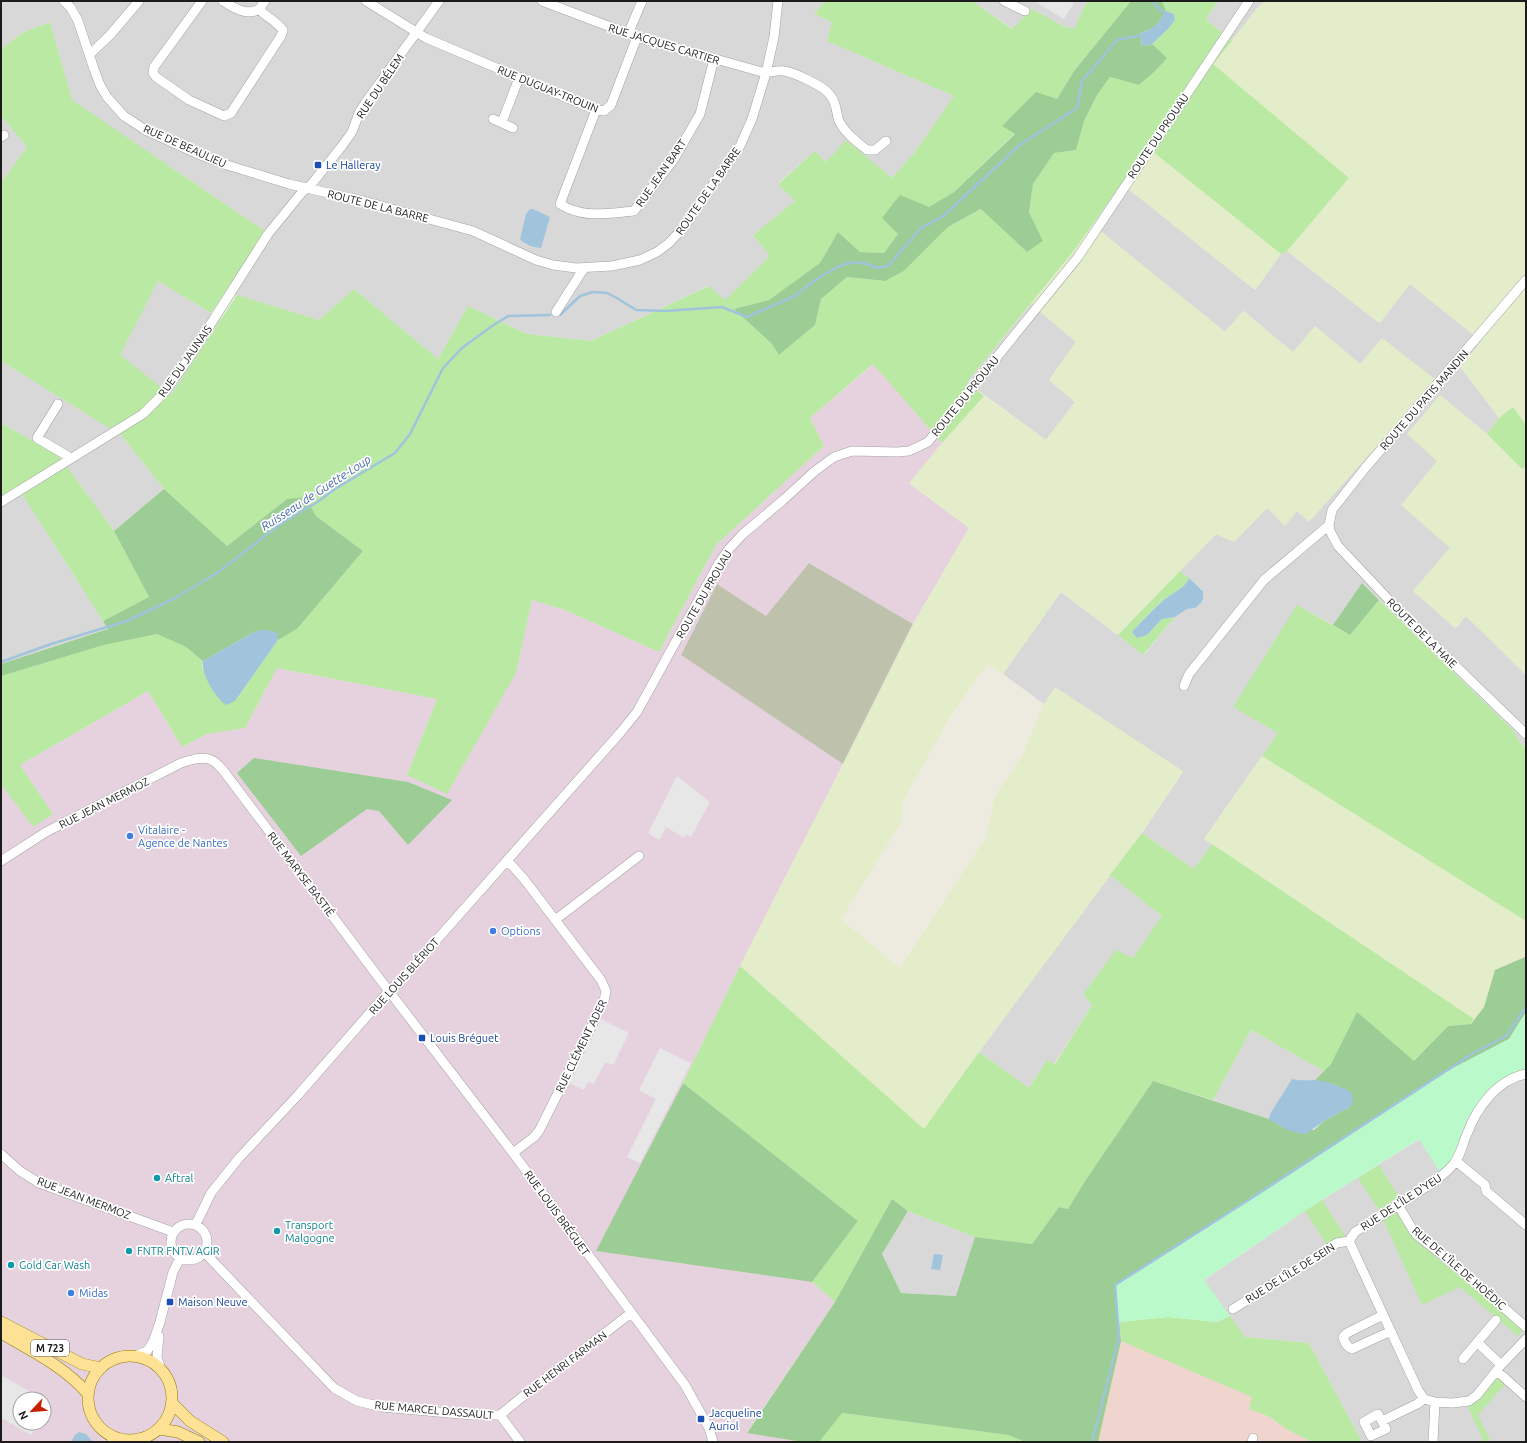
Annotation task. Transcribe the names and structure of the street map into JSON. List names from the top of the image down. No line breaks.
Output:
{"streets":{"main road":["M 723"],"street":["RUE JACQUES CARTIER","RUE DU BÉLEM","RUE DUGUAY-TROUIN","ROUTE DU PROUAU","RUE DE BEAULIEU","RUE JEAN BART","ROUTE DE LA BARRE","RUE DU JAUNAIS","ROUTE DU PATIS MANDIN","ROUTE DE LA HAIE","RUE JEAN MERMOZ","RUE MARYSE BASTIÉ","RUE LOUIS BLÉRIOT","RUE CLÉMENT ADER","RUE DE L'ÎLE D'YEU","RUE LOUIS BRÉGUET","RUE DE L'ÎLE DE HOËDIC","RUE DE L'ÎLE DE SEIN","RUE HENRI FARMAN","RUE MARCEL DASSAULT"]},"crossings":[["RUE JACQUES CARTIER","RUE DUGUAY-TROUIN"],["RUE JACQUES CARTIER","RUE JEAN BART"],["RUE JACQUES CARTIER","ROUTE DE LA BARRE"],["RUE DU BÉLEM","RUE DUGUAY-TROUIN"],["RUE DU BÉLEM","RUE DE BEAULIEU"],["RUE DU BÉLEM","ROUTE DE LA BARRE"],["RUE DU BÉLEM","RUE DU JAUNAIS"],["RUE DUGUAY-TROUIN","RUE JEAN BART"],["ROUTE DU PROUAU","RUE LOUIS BLÉRIOT"],["RUE DE BEAULIEU","ROUTE DE LA BARRE"],["RUE DE BEAULIEU","RUE DU JAUNAIS"],["ROUTE DE LA BARRE","RUE DU JAUNAIS"],["ROUTE DU PATIS MANDIN","ROUTE DE LA HAIE"],["RUE JEAN MERMOZ","RUE MARYSE BASTIÉ"],["RUE JEAN MERMOZ","RUE LOUIS BLÉRIOT"],["RUE JEAN MERMOZ","RUE MARCEL DASSAULT"],["RUE MARYSE BASTIÉ","RUE LOUIS BLÉRIOT"],["RUE MARYSE BASTIÉ","RUE LOUIS BRÉGUET"],["RUE LOUIS BLÉRIOT","RUE CLÉMENT ADER"],["RUE LOUIS BLÉRIOT","RUE LOUIS BRÉGUET"],["RUE LOUIS BLÉRIOT","RUE MARCEL DASSAULT"],["RUE CLÉMENT ADER","RUE LOUIS BRÉGUET"],["RUE DE L'ÎLE D'YEU","RUE DE L'ÎLE DE HOËDIC"],["RUE DE L'ÎLE D'YEU","RUE DE L'ÎLE DE SEIN"],["RUE LOUIS BRÉGUET","RUE HENRI FARMAN"],["RUE HENRI FARMAN","RUE MARCEL DASSAULT"]],"water":["Ruisseau de Guette-Loup"],"places":{"transit":["Le Halleray","Louis Bréguet","Maison Neuve","Jacqueline Auriol"],"other":["Vitalaire - Agence de Nantes","Options","Aftral","Transport Malgogne","FNTR FNTV AGIR","Gold Car Wash","Midas"]},"north":"bottom left"}
